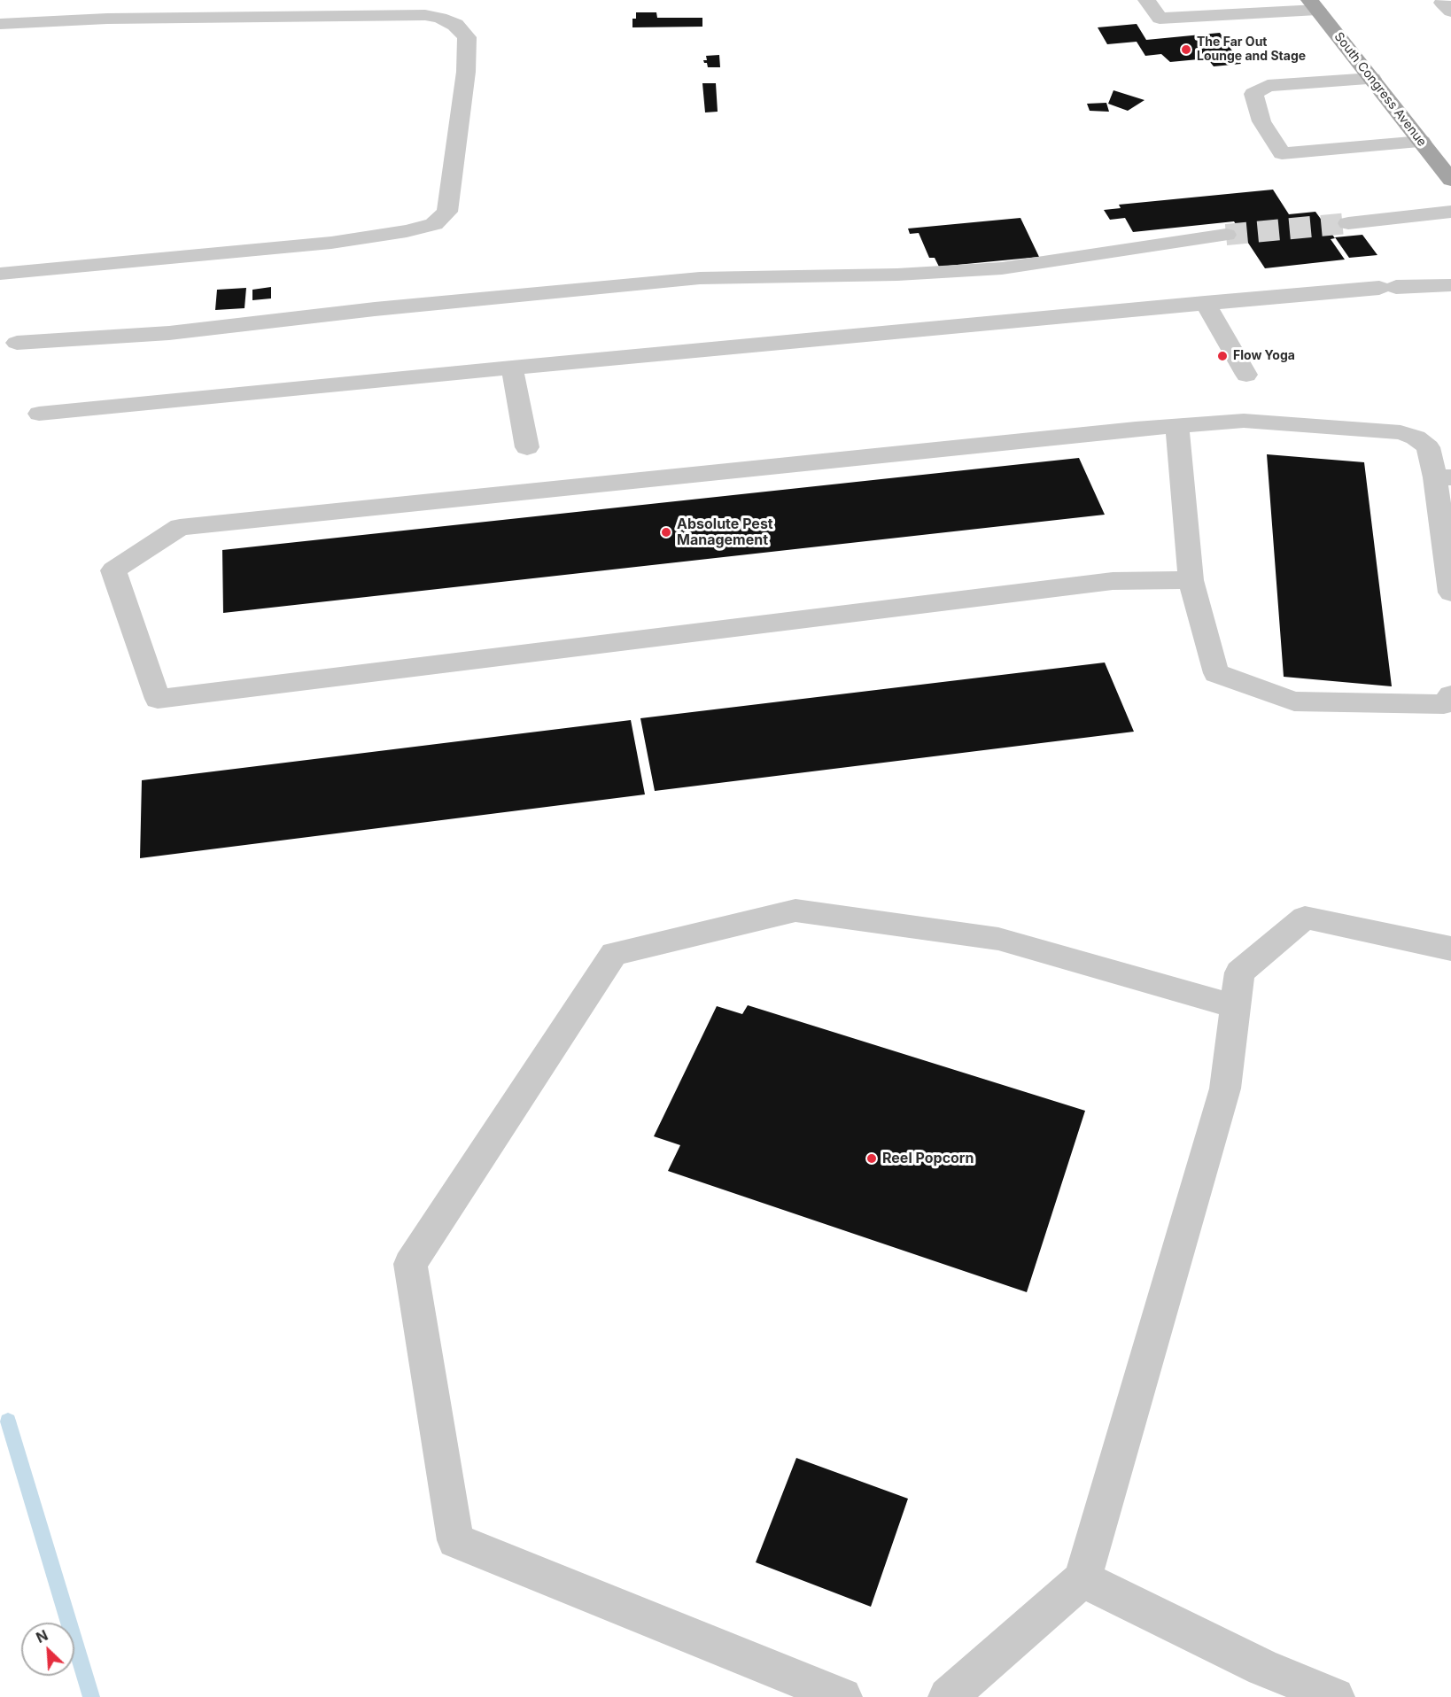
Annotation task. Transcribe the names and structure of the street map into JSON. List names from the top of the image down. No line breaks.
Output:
{"streets":{"main road":["South Congress Avenue"]},"places":["The Far Out Lounge and Stage","Flow Yoga","Absolute Pest Management","Reel Popcorn"],"north":"top left"}
